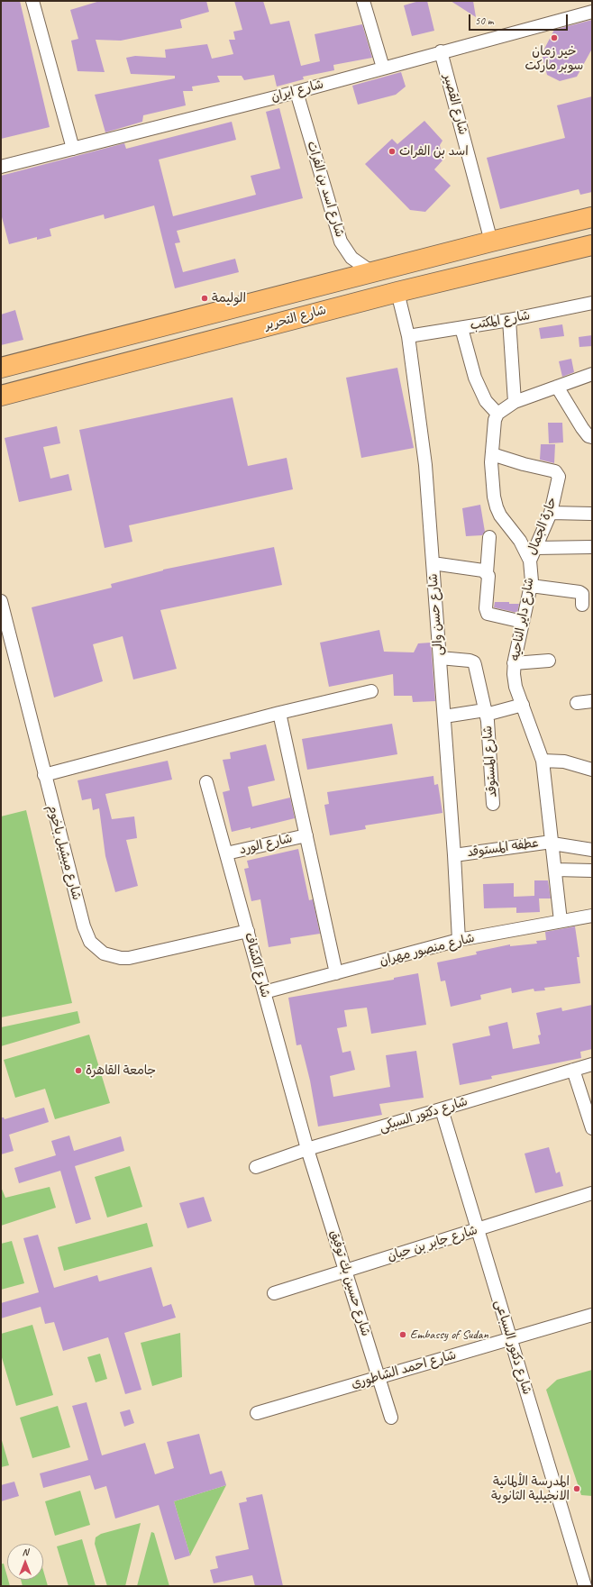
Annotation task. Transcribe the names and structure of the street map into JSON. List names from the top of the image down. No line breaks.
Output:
{"streets":{"main road":["شارع التحرير"],"street":["شارع ايران","شارع القصير","شارع اسد بن الفرات","شارع المكتب","حارة الجمال","شارع حسن والى","شارع داير الناحيه","شارع المستوقد","شارع الورد","عطفه المستوقد","شارع ميشيل باخوم","شارع منصور مهران","شارع الكشاف","شارع دكتور السبكى","شارع جابر بن حيان","شارع حسين بك توفيق","شارع دكتور السباعى","شارع احمد الشاطورى"]},"crossings":[["شارع ايران","شارع القصير"],["شارع ايران","شارع اسد بن الفرات"],["شارع القصير","شارع التحرير"],["شارع اسد بن الفرات","شارع التحرير"],["شارع التحرير","شارع حسن والى"],["شارع المكتب","شارع حسن والى"],["حارة الجمال","شارع داير الناحيه"],["شارع حسن والى","عطفه المستوقد"],["شارع حسن والى","شارع منصور مهران"],["شارع داير الناحيه","شارع المستوقد"],["شارع داير الناحيه","عطفه المستوقد"],["شارع داير الناحيه","شارع منصور مهران"],["شارع الورد","شارع الكشاف"],["شارع ميشيل باخوم","شارع الكشاف"],["شارع منصور مهران","شارع الكشاف"],["شارع الكشاف","شارع دكتور السبكى"],["شارع الكشاف","شارع حسين بك توفيق"],["شارع دكتور السبكى","شارع حسين بك توفيق"],["شارع دكتور السبكى","شارع دكتور السباعى"],["شارع جابر بن حيان","شارع حسين بك توفيق"],["شارع جابر بن حيان","شارع دكتور السباعى"],["شارع حسين بك توفيق","شارع احمد الشاطورى"],["شارع دكتور السباعى","شارع احمد الشاطورى"]],"places":["خير زمان سوبر ماركت","اسد بن الفرات","الوليمة","جامعة القاهرة","Embassy of Sudan","المدرسة الألمانية الانجيلية الثانوية"],"scale_bar":"50 m","north":"top"}
